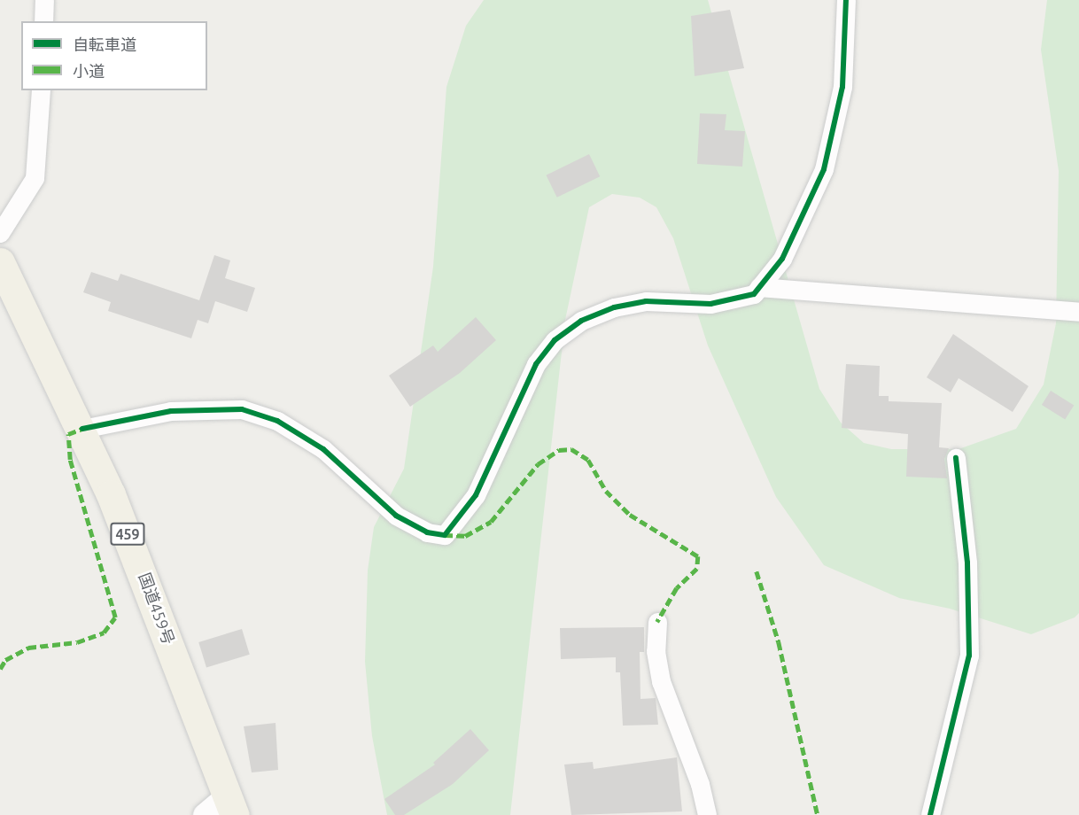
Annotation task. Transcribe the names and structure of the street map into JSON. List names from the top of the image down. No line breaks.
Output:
{"streets":{"highway":["459","国道459号"]},"legend":["自転車道","小道"]}
